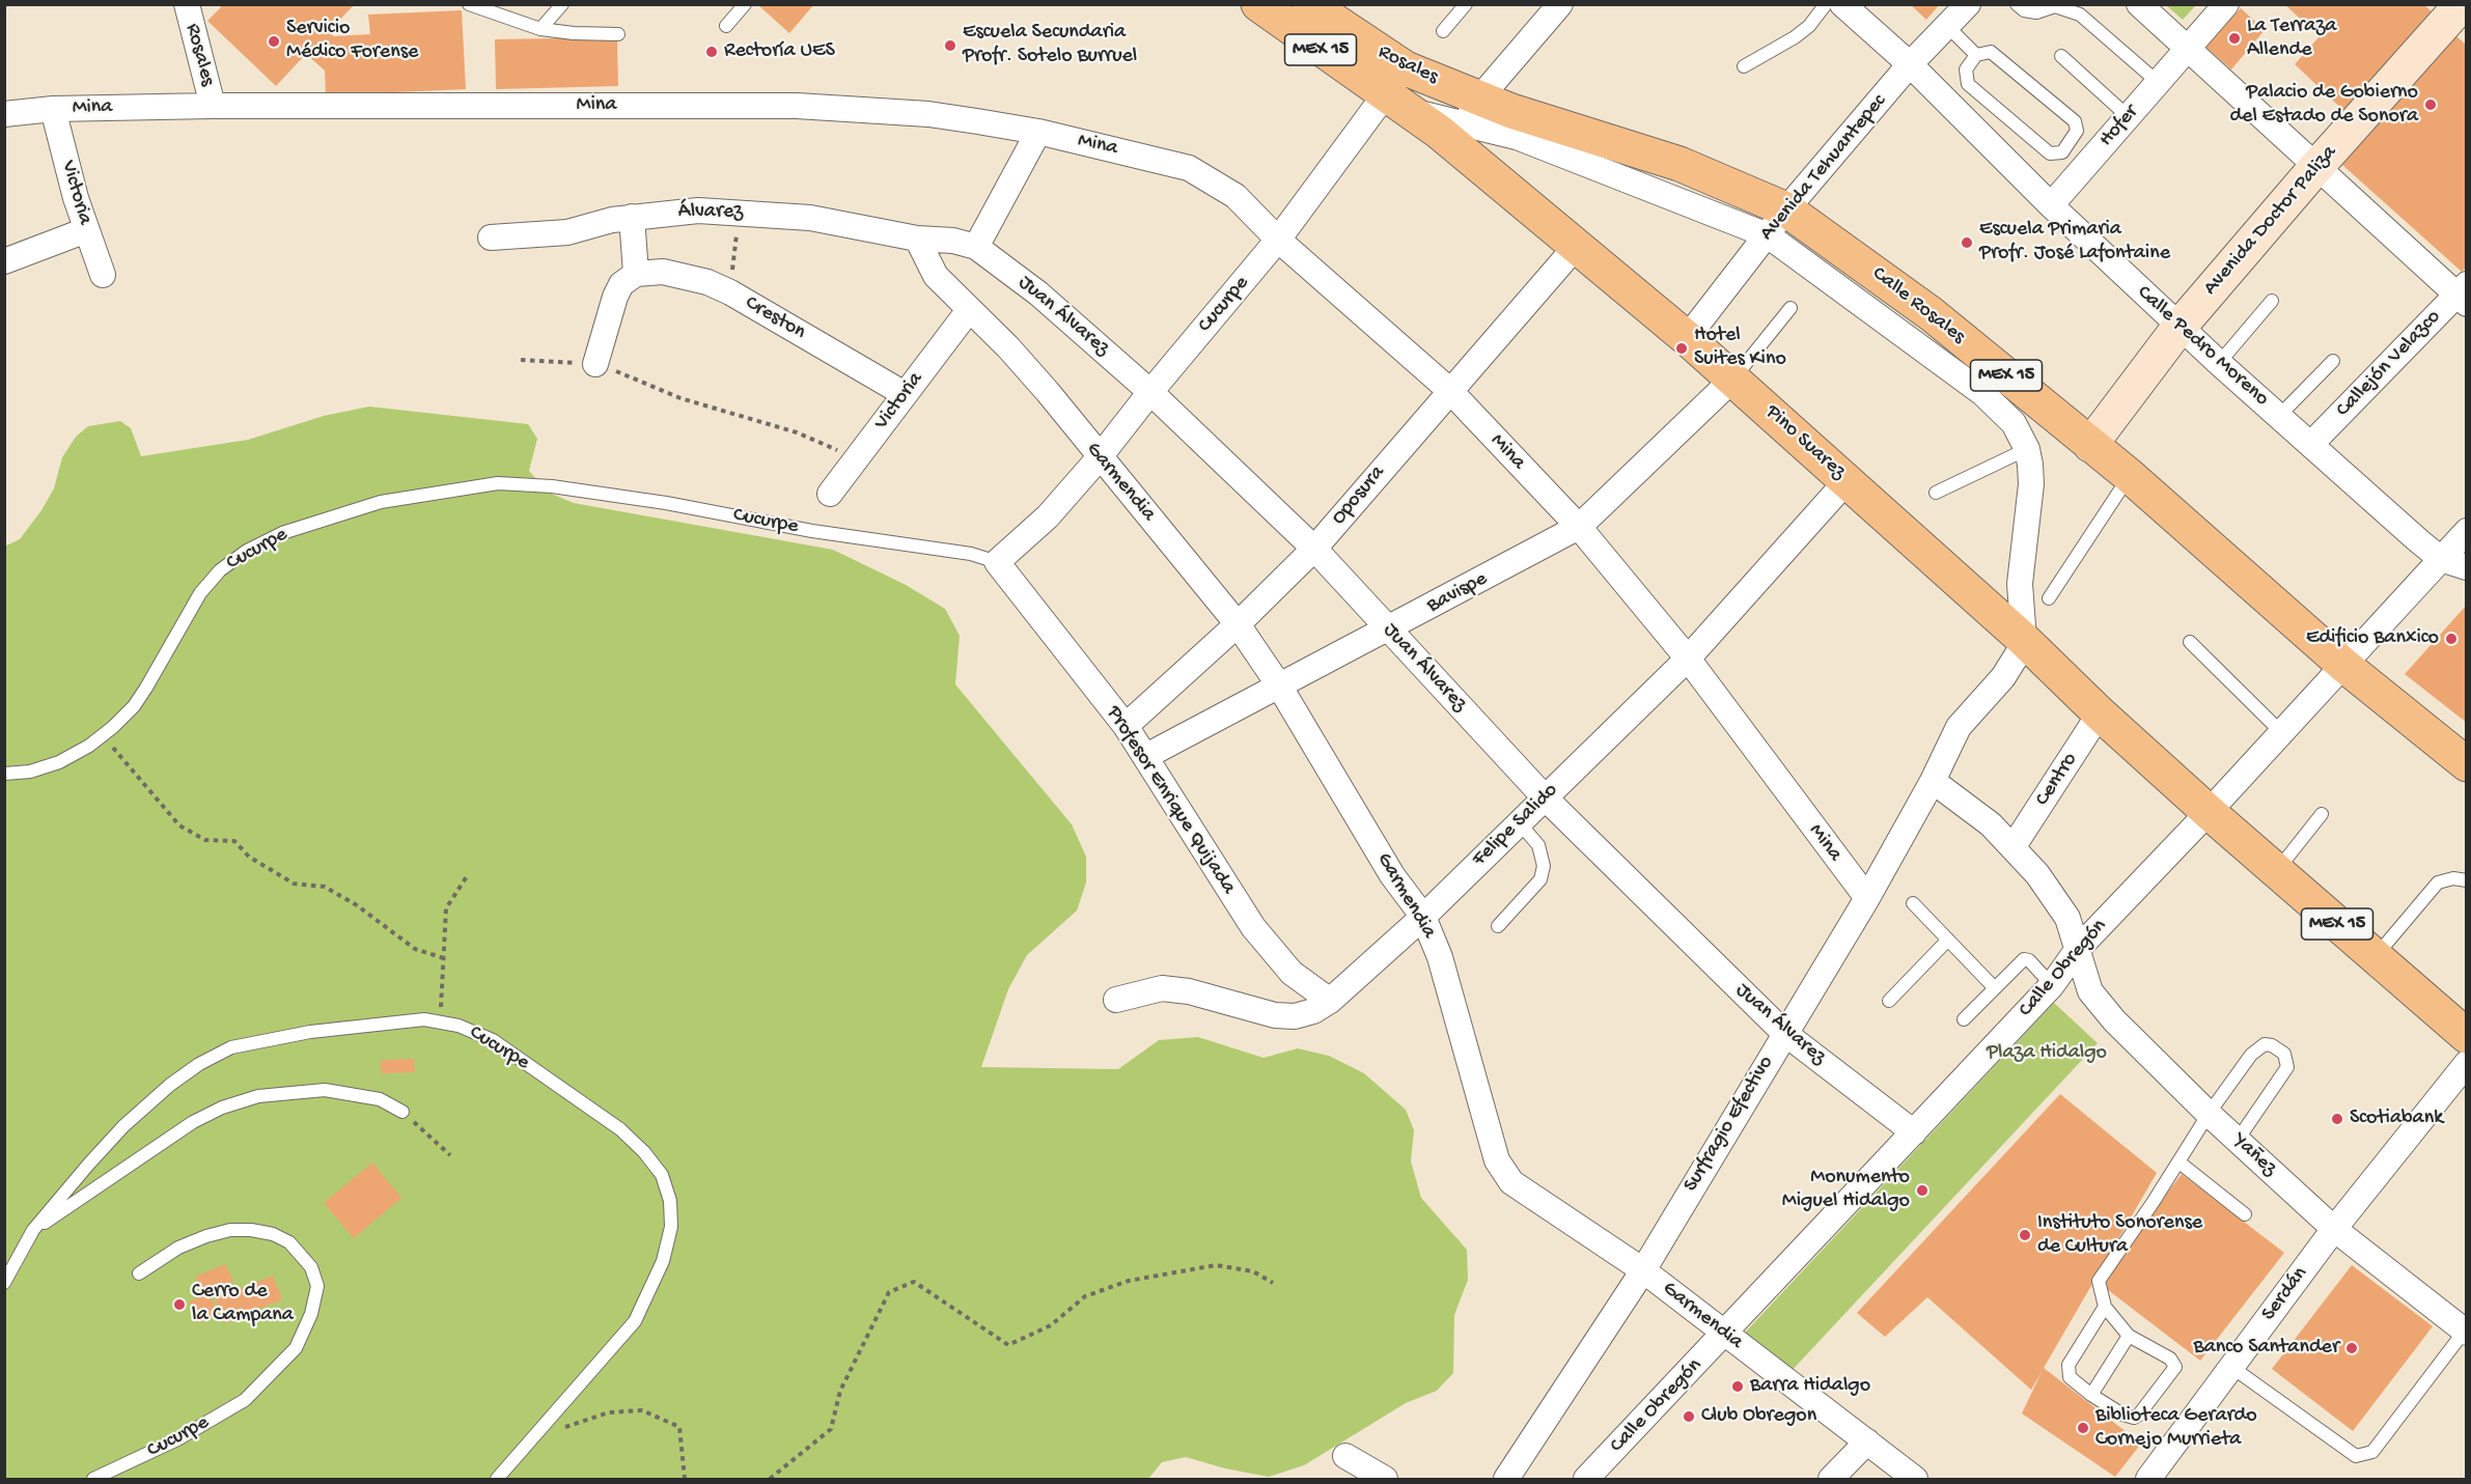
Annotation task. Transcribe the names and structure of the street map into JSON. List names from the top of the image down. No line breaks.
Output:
{"streets":{"main road":["MEX 15","Rosales","Calle Rosales","Pino Suarez"],"street":["Mina","Hofer","Avenida Tehuantepec","Victoria","Álvarez","Avenida Doctor Paliza","Cucurpe","Juan Álvarez","Creston","Calle Pedro Moreno","Callejón Velazco","Garmendia","Oposura","Bavispe","Centro","Profesor Enrique Quijada","Felipe Salido","Calle Obregón","Surfragio Efectivo","Yañez","Serdán"]},"crossings":[["MEX 15","Pino Suarez"],["MEX 15","Calle Obregón"],["Rosales","Mina"],["Rosales","Cucurpe"],["Rosales","Calle Rosales"],["Rosales","Pino Suarez"],["Mina","Victoria"],["Mina","Cucurpe"],["Mina","Oposura"],["Mina","Bavispe"],["Mina","Felipe Salido"],["Mina","Surfragio Efectivo"],["Hofer","Calle Pedro Moreno"],["Avenida Tehuantepec","Calle Rosales"],["Avenida Tehuantepec","Calle Pedro Moreno"],["Avenida Tehuantepec","Pino Suarez"],["Victoria","Creston"],["Victoria","Garmendia"],["Álvarez","Juan Álvarez"],["Álvarez","Garmendia"],["Avenida Doctor Paliza","Calle Rosales"],["Avenida Doctor Paliza","Calle Pedro Moreno"],["Cucurpe","Juan Álvarez"],["Cucurpe","Pino Suarez"],["Cucurpe","Garmendia"],["Cucurpe","Profesor Enrique Quijada"],["Calle Rosales","Pino Suarez"],["Calle Rosales","Calle Obregón"],["Calle Rosales","Surfragio Efectivo"],["Juan Álvarez","Garmendia"],["Juan Álvarez","Oposura"],["Juan Álvarez","Bavispe"],["Juan Álvarez","Felipe Salido"],["Juan Álvarez","Calle Obregón"],["Juan Álvarez","Surfragio Efectivo"],["Calle Pedro Moreno","Callejón Velazco"],["Calle Pedro Moreno","Calle Obregón"],["Pino Suarez","Oposura"],["Pino Suarez","Bavispe"],["Pino Suarez","Centro"],["Pino Suarez","Felipe Salido"],["Pino Suarez","Calle Obregón"],["Pino Suarez","Surfragio Efectivo"],["Garmendia","Oposura"],["Garmendia","Bavispe"],["Garmendia","Felipe Salido"],["Garmendia","Calle Obregón"],["Garmendia","Surfragio Efectivo"],["Oposura","Profesor Enrique Quijada"],["Bavispe","Profesor Enrique Quijada"],["Centro","Yañez"],["Profesor Enrique Quijada","Felipe Salido"],["Calle Obregón","Yañez"],["Surfragio Efectivo","Yañez"],["Yañez","Serdán"]],"parks":["Plaza Hidalgo"],"places":["La Terraza Allende","Servicio Médico Forense","Escuela Secundaria Profr. Sotelo Burruel","Rectoría UES","Palacio de Gobierno del Estado de Sonora","Escuela Primaria Profr. José Lafontaine","Hotel Suites Kino","Edificio Banxico","Scotiabank","Monumento Miguel Hidalgo","Instituto Sonorense de Cultura","Cerro de la Campana","Banco Santander","Barra Hidalgo","Club Obregon","Biblioteca Gerardo Cornejo Murrieta"]}
